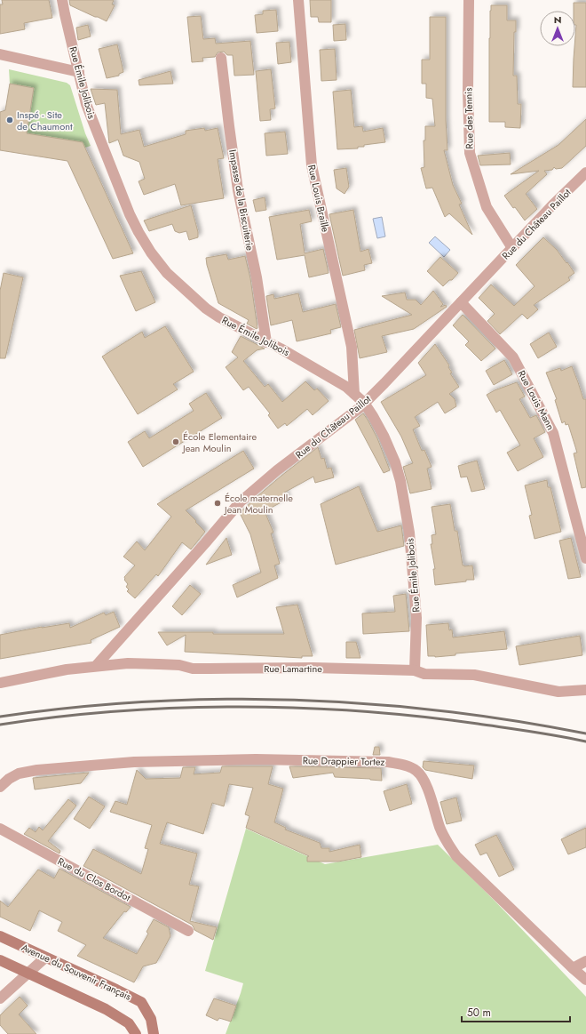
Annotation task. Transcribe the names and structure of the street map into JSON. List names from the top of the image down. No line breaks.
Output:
{"streets":{"street":["Rue Émile Jolibois","Rue des Tennis","Rue Louis Braille","Impasse de la Biscuiterie","Rue du Château Paillot","Rue Louis Mann","Rue Lamartine","Rue Drappier Tortez","Rue du Clos Bordot","Avenue du Souvenir Français"]},"crossings":[["Rue Émile Jolibois","Rue Louis Braille"],["Rue Émile Jolibois","Impasse de la Biscuiterie"],["Rue Émile Jolibois","Rue du Château Paillot"],["Rue Émile Jolibois","Rue Lamartine"],["Rue des Tennis","Rue du Château Paillot"],["Rue du Château Paillot","Rue Louis Mann"],["Rue du Château Paillot","Rue Lamartine"]],"places":["Inspé - Site de Chaumont","École Elementaire Jean Moulin","École maternelle Jean Moulin"],"scale_bar":"50 m","north":"top"}
